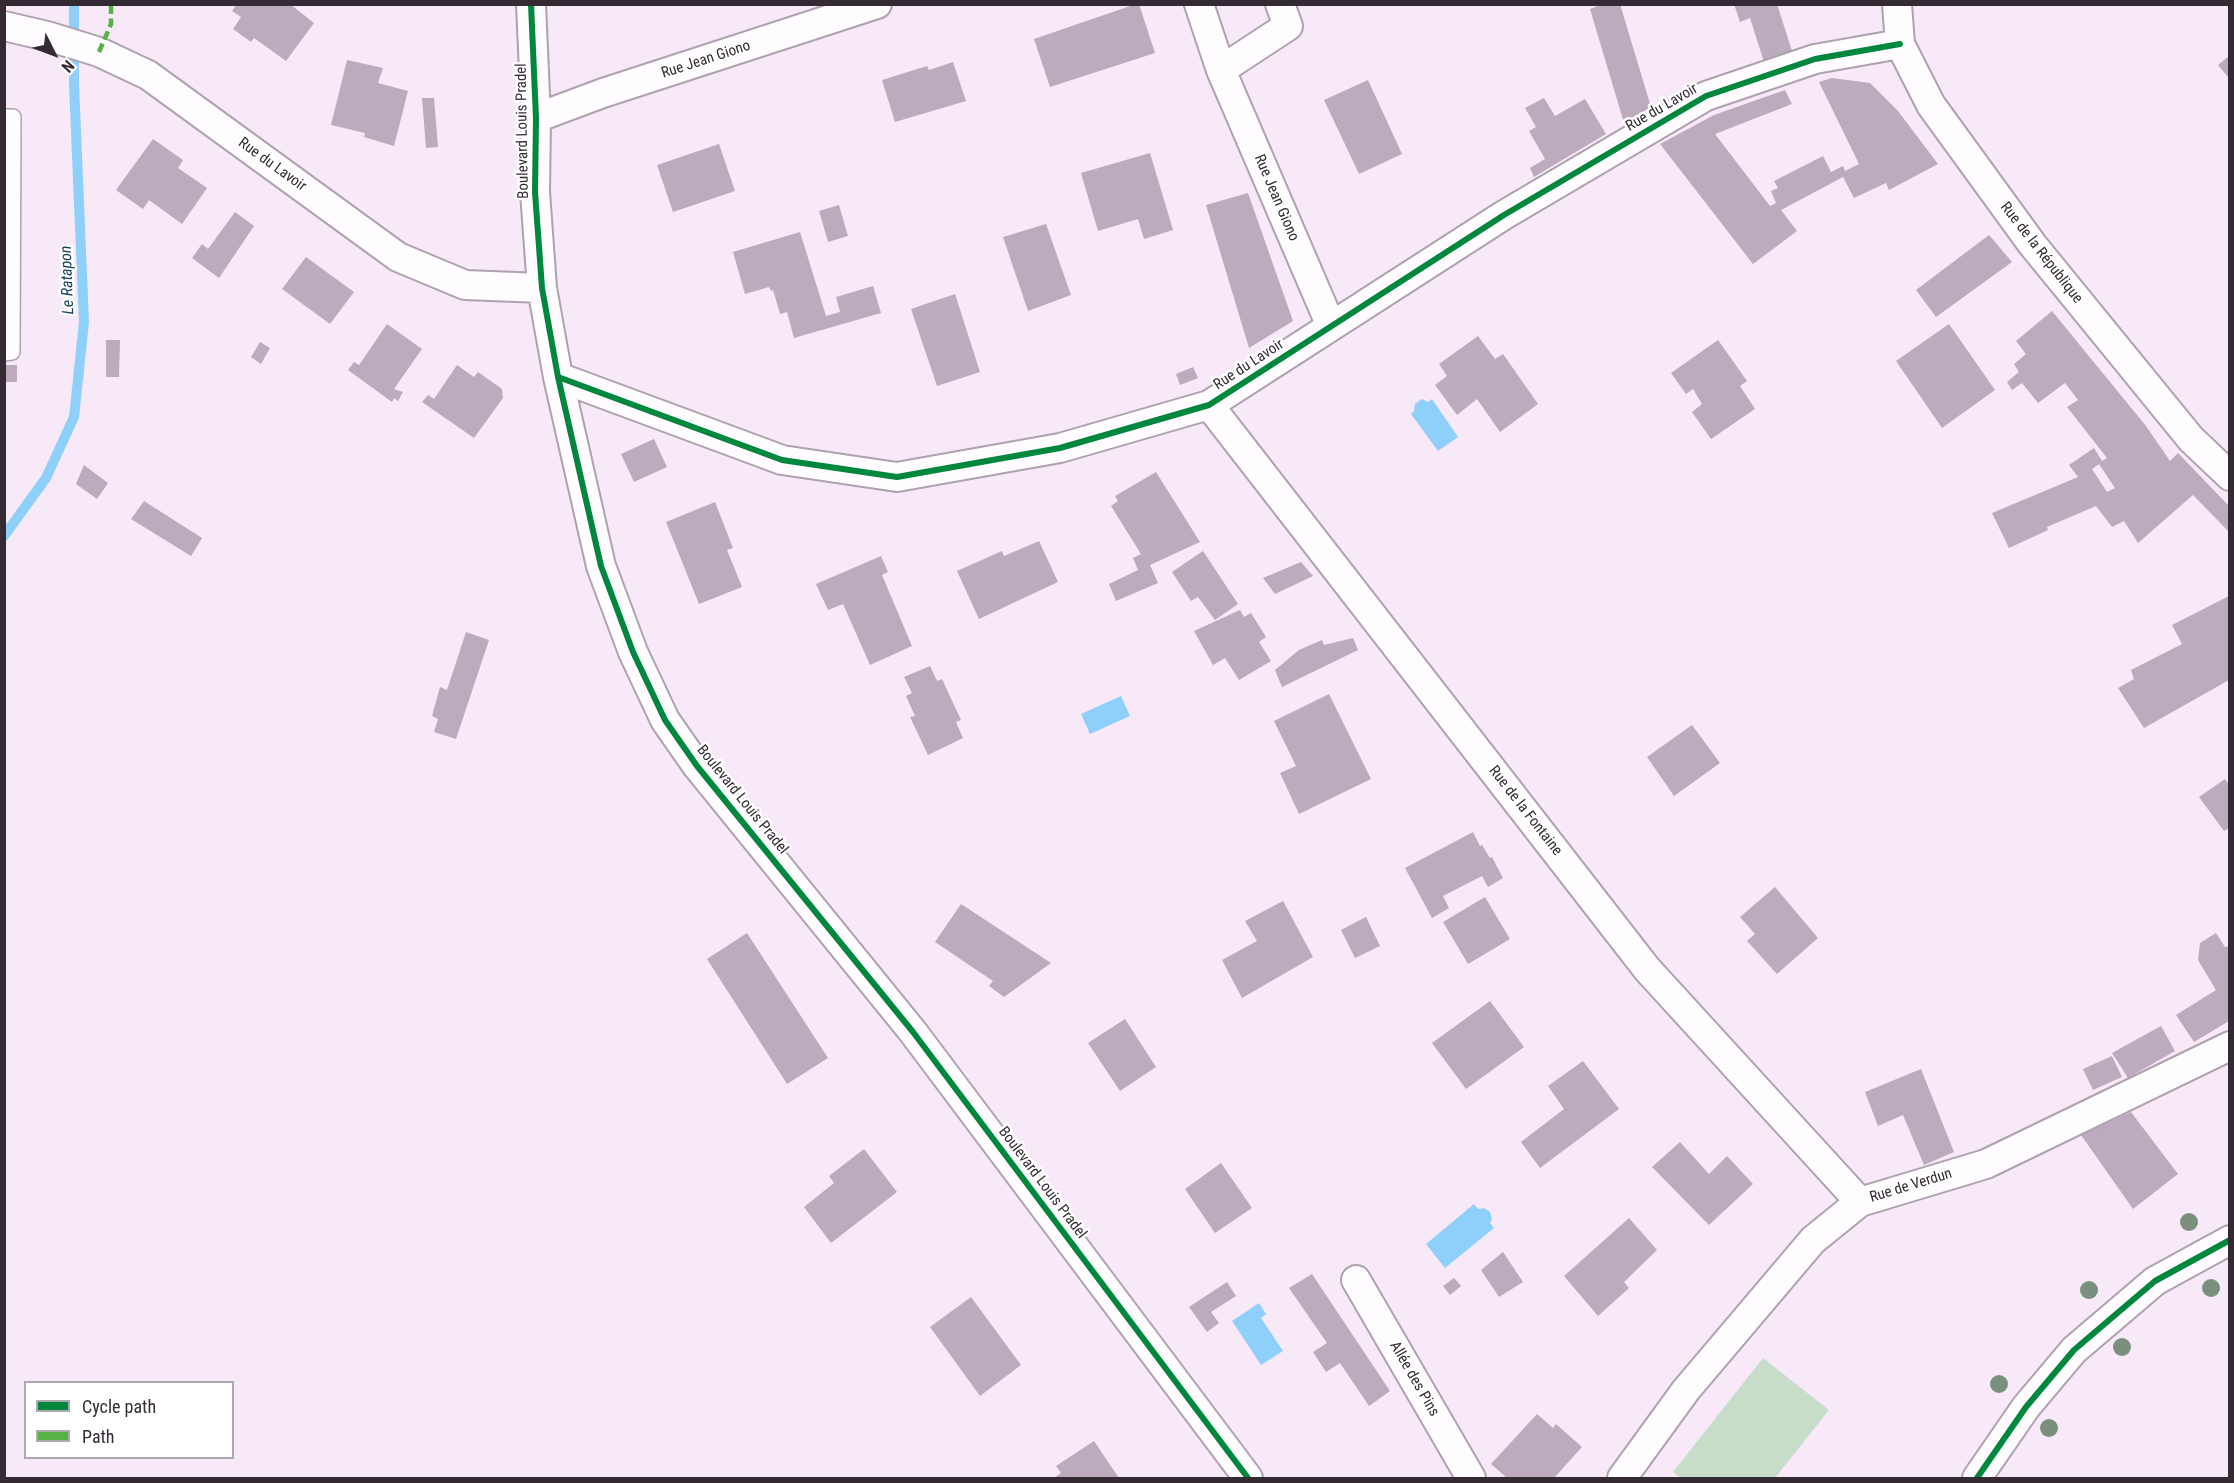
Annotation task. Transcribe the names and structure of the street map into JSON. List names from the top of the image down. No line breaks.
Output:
{"streets":{"street":["Rue Jean Giono","Rue du Lavoir","Boulevard Louis Pradel","Rue de la République","Rue de la Fontaine","Rue de Verdun","Allée des Pins"]},"crossings":[["Rue Jean Giono","Rue du Lavoir"],["Rue Jean Giono","Boulevard Louis Pradel"],["Rue du Lavoir","Boulevard Louis Pradel"],["Rue du Lavoir","Rue de la République"],["Rue du Lavoir","Rue de la Fontaine"],["Rue de la Fontaine","Rue de Verdun"]],"water":["Le Ratapon"],"legend":["Cycle path","Path"],"north":"bottom right"}
